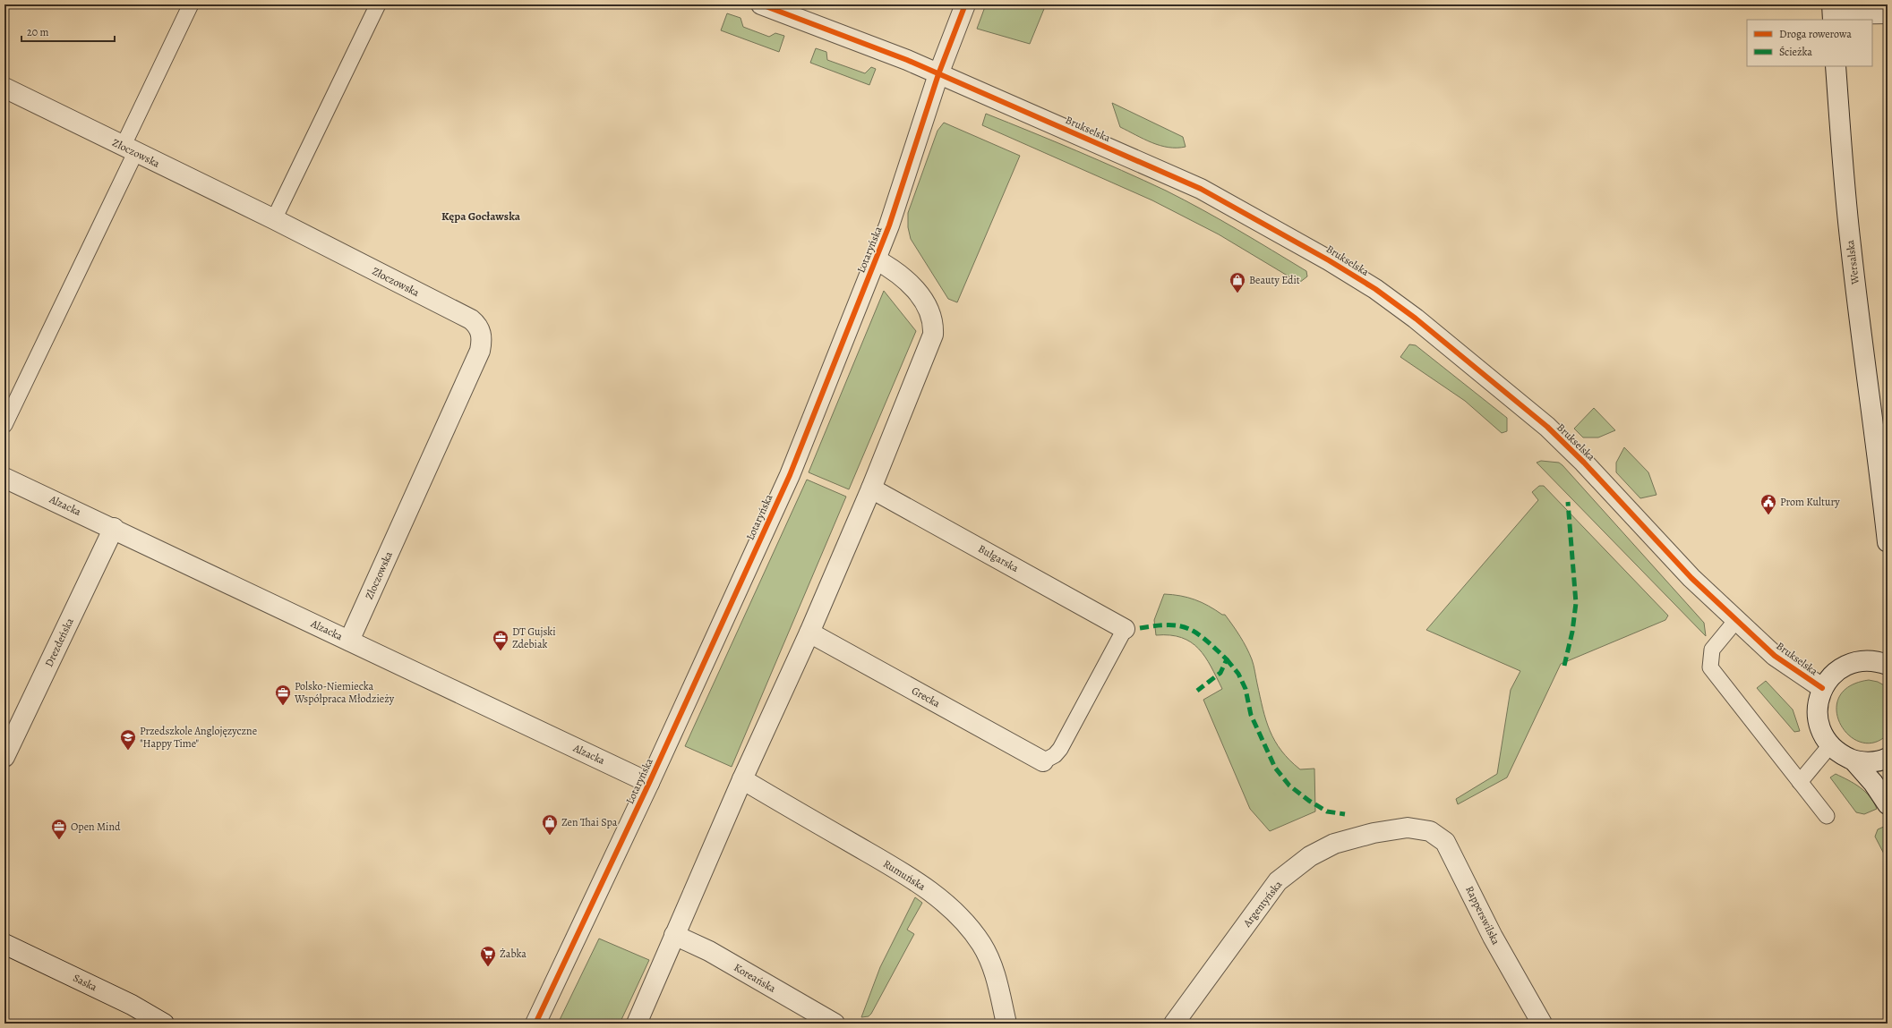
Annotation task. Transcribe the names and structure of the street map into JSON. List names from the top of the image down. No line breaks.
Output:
{"streets":{"street":["Brukselska","Złoczowska","Lotaryńska","Wersalska","Alzacka","Bułgarska","Drezdeńska","Grecka","Rumuńska","Argentyńska","Rapperswilska","Koreańska","Saska"]},"crossings":[["Brukselska","Lotaryńska"],["Złoczowska","Alzacka"],["Lotaryńska","Alzacka"],["Alzacka","Drezdeńska"],["Argentyńska","Rapperswilska"]],"districts":["Kępa Gocławska"],"places":{"shop":["Beauty Edit","Zen Thai Spa"],"public building":["Prom Kultury"],"office":["DT Gujski Zdebiak","Polsko-Niemiecka Współpraca Młodzieży","Open Mind"],"school or university":["Przedszkole Anglojęzyczne \"Happy Time\""],"supermarket":["Żabka"]},"legend":["Droga rowerowa","Ścieżka"],"scale_bar":"20 m"}
